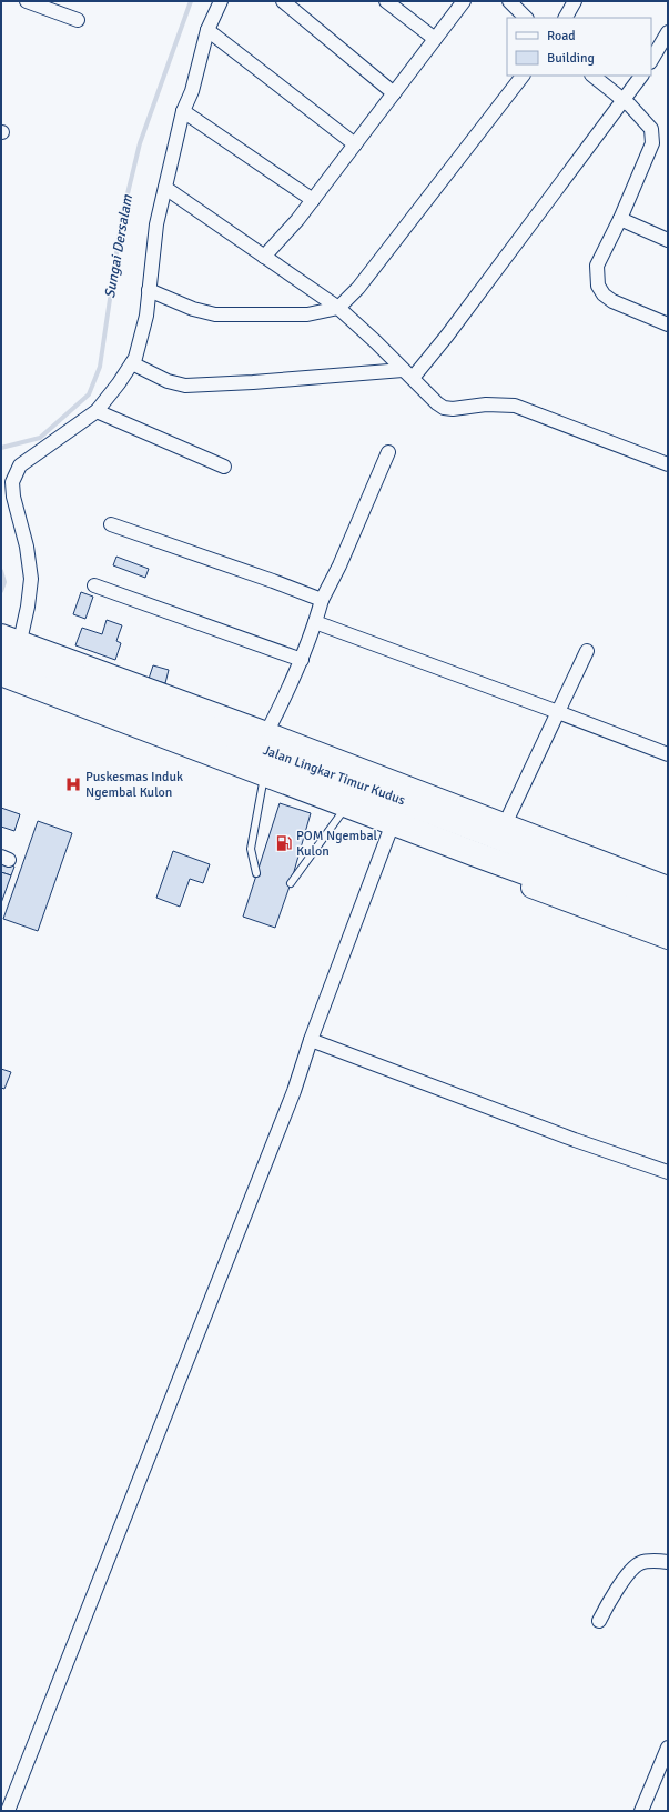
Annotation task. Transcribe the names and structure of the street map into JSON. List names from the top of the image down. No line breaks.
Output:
{"streets":{"highway":["Jalan Lingkar Timur Kudus"]},"water":["Sungai Dersalam"],"places":{"hospital":["Puskesmas Induk Ngembal Kulon"],"fuel station":["POM Ngembal Kulon"]},"legend":["Road","Building"]}
